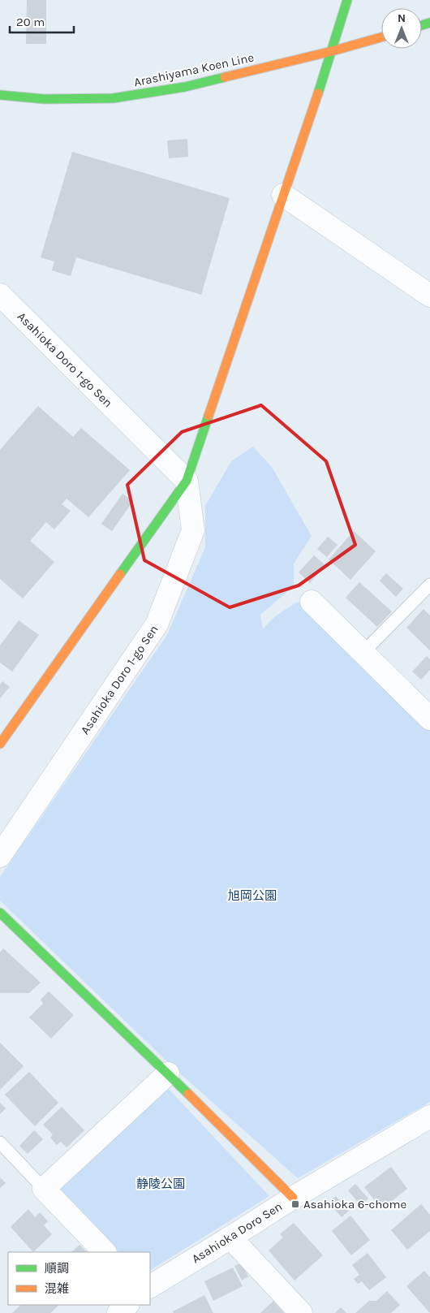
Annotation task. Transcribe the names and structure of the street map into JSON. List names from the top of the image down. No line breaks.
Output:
{"streets":{"street":["Arashiyama Koen Line","Asahioka Doro 1-go Sen","Asahioka Doro Sen"]},"parks":["旭岡公園","静陵公園"],"places":{"transit":["Asahioka 6-chome"]},"legend":["順調","混雑"],"scale_bar":"20 m","north":"top"}
